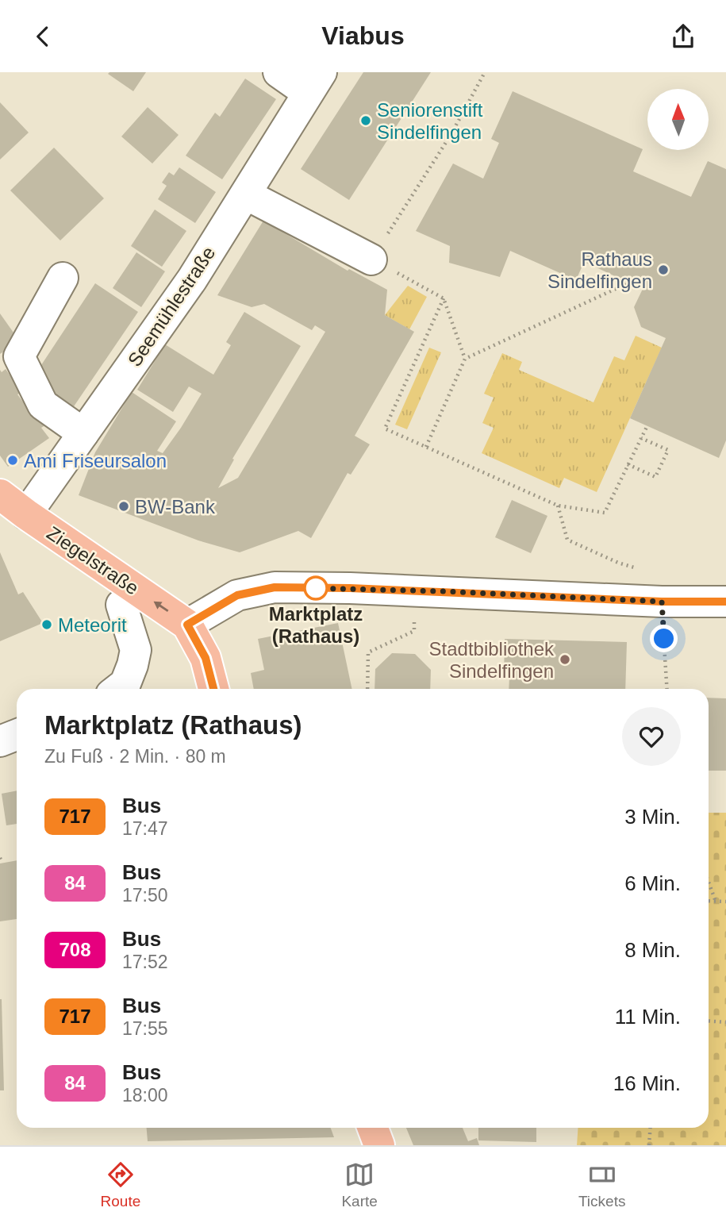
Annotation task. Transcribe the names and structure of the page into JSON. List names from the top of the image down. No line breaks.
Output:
{"streets":{"main road":["Ziegelstraße"],"street":["Seemühlestraße"]},"crossings":[["Seemühlestraße","Ziegelstraße"]],"one_way":["Ziegelstraße"],"places":["Seniorenstift Sindelfingen","Rathaus Sindelfingen","Ami Friseursalon","BW-Bank","Marktplatz (Rathaus)","Meteorit","Stadtbibliothek Sindelfingen"],"lines":["bus line 717"],"north":"top","page":{"header":"Viabus","heading":["Marktplatz (Rathaus)","Zu Fuß · 2 Min. · 80 m"],"list":[{"mark":"717","name":"Bus","note":"17:47","value":"3 Min."},{"mark":"84","name":"Bus","note":"17:50","value":"6 Min."},{"mark":"708","name":"Bus","note":"17:52","value":"8 Min."},{"mark":"717","name":"Bus","note":"17:55","value":"11 Min."},{"mark":"84","name":"Bus","note":"18:00","value":"16 Min."}],"tabs":["Route","Karte","Tickets"]}}
